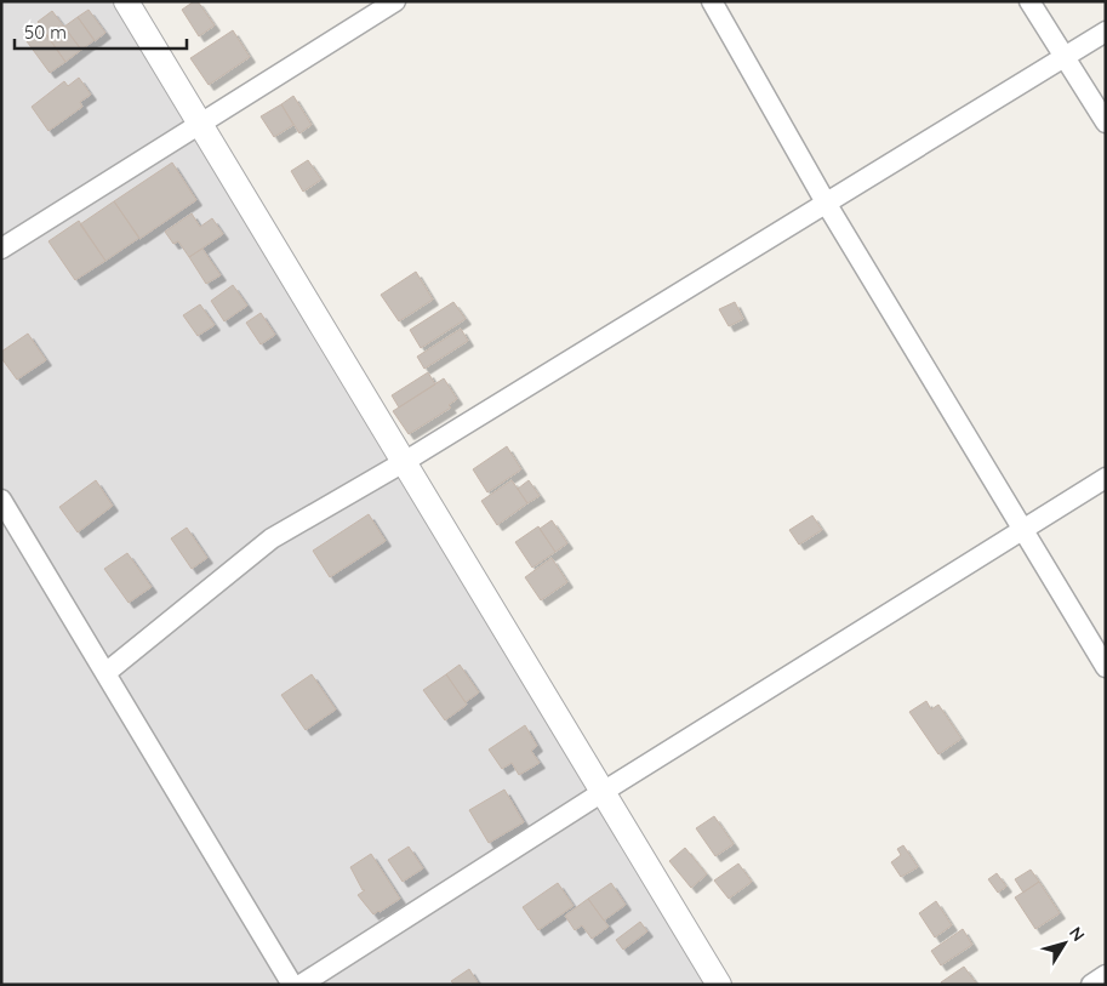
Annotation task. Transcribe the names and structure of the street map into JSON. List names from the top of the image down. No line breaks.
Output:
{"scale_bar":"50 m","north":"top right"}
